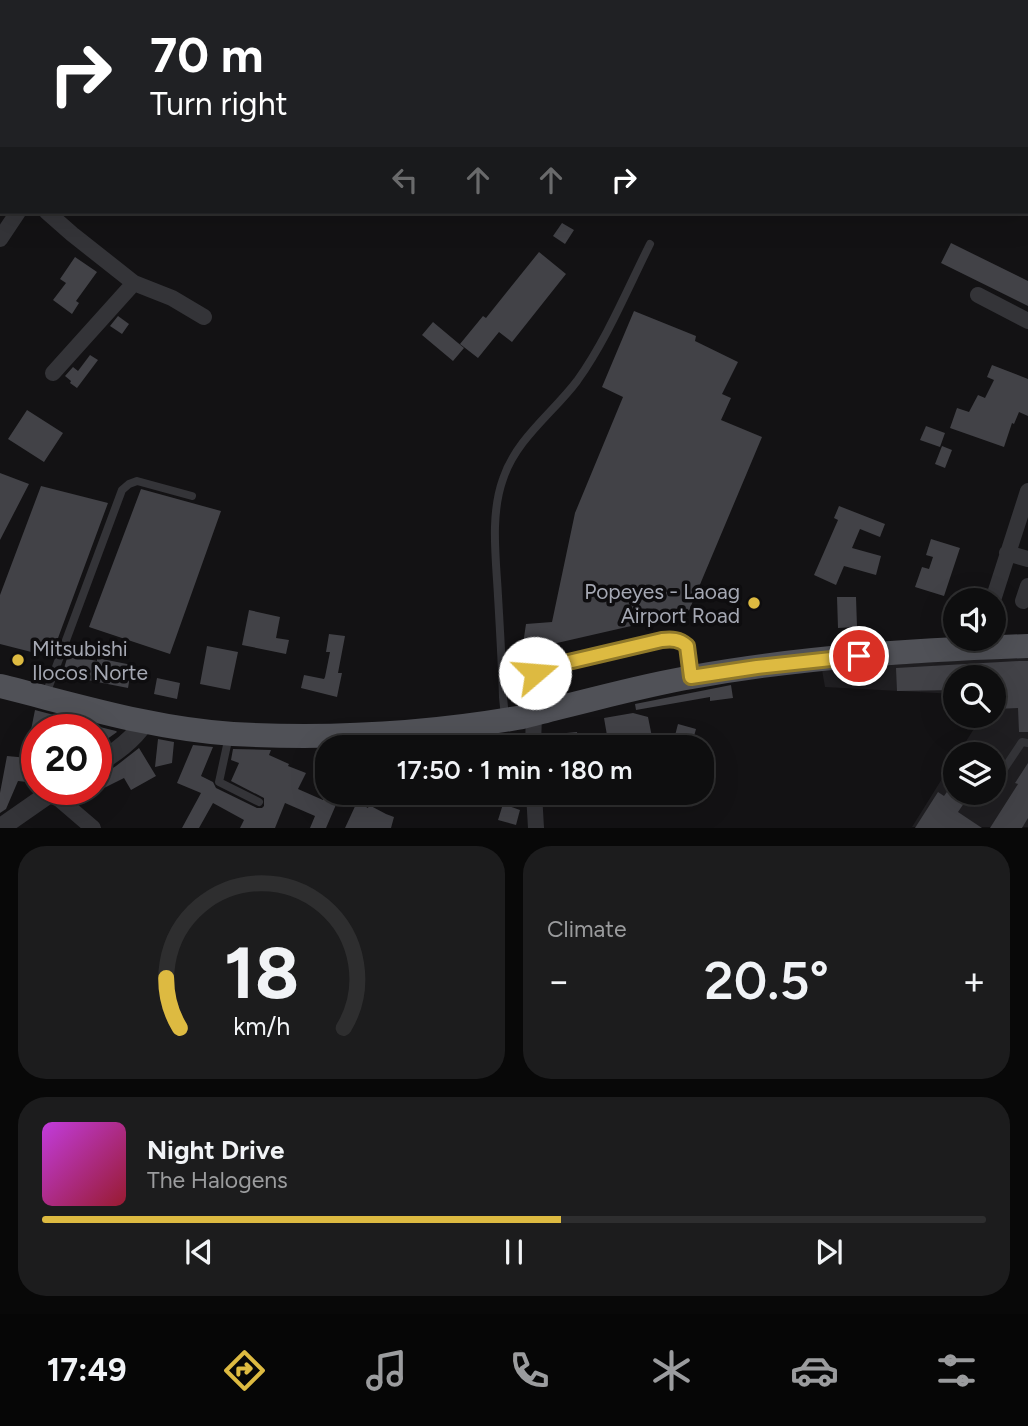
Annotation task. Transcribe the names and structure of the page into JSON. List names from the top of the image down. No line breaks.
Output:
{"places":["Popeyes - Laoag Airport Road","Mitsubishi Ilocos Norte"],"page":{"turn":["70 m","Turn right"],"limit":"20","trip":"17:50 · 1 min · 180 m","tile":"Climate","heat":["−","20.5°","+"],"song":["Night Drive","The Halogens"],"tabs":"17:49","gauge":["18","km/h"]}}
